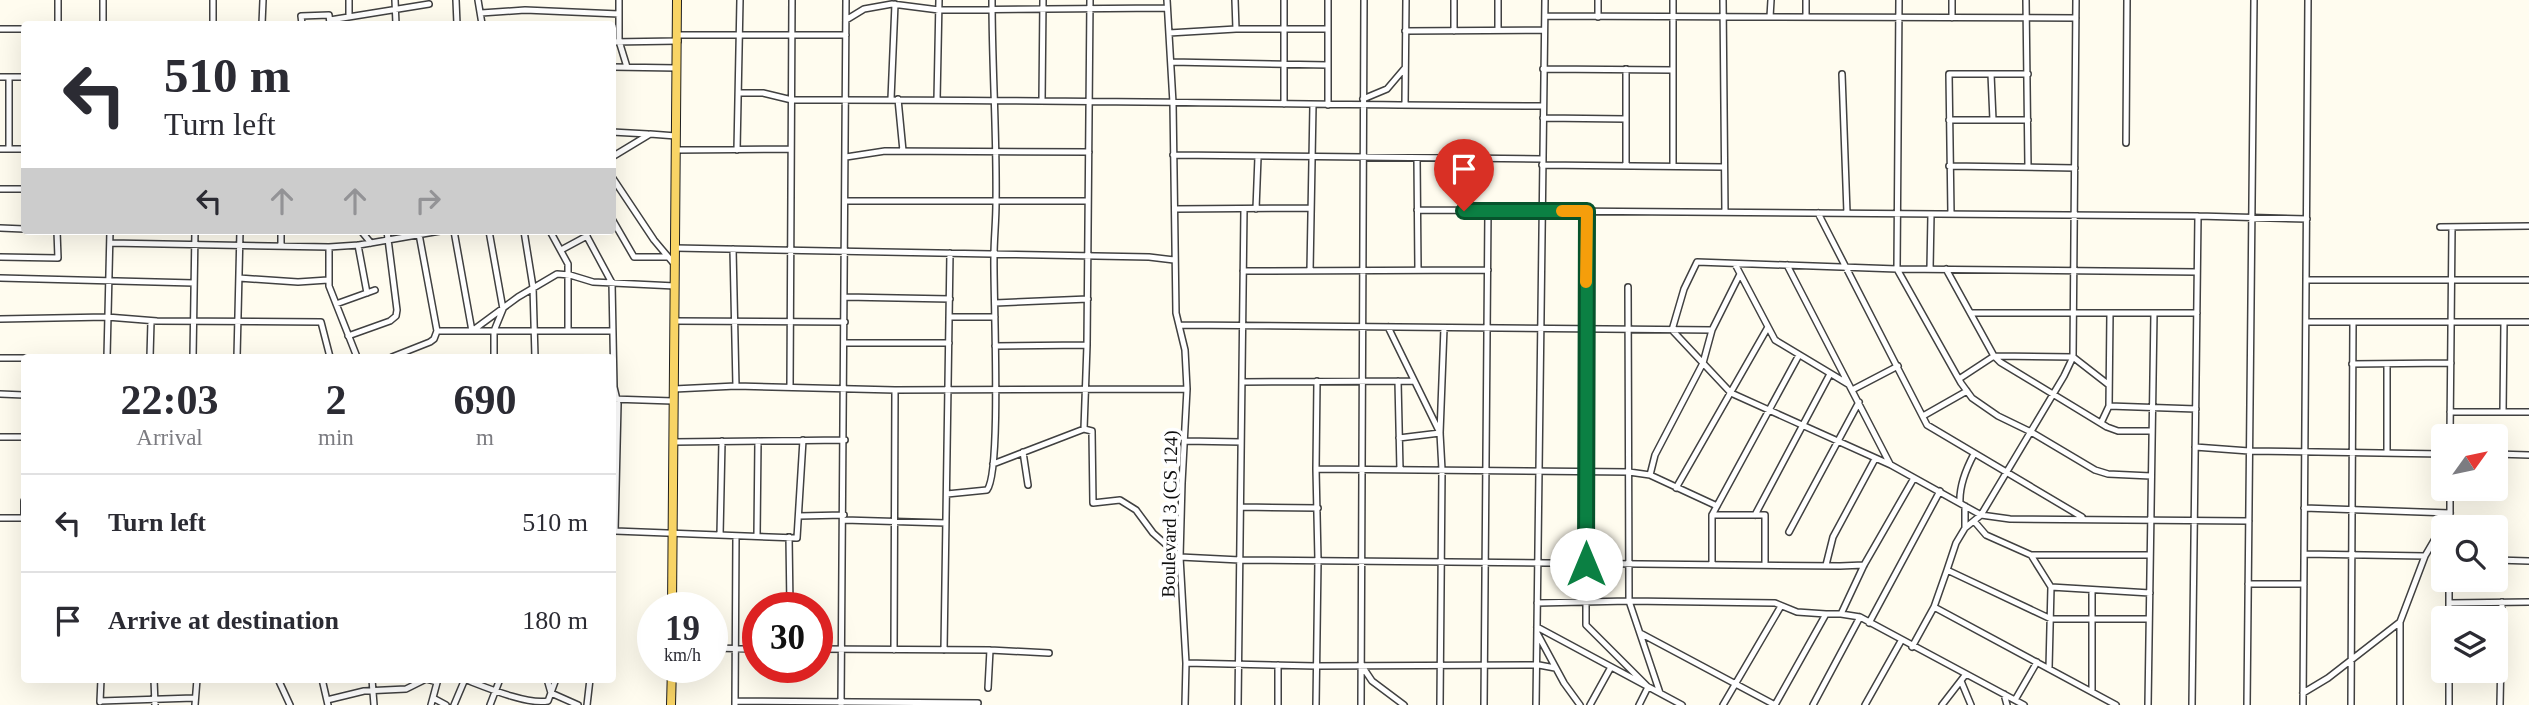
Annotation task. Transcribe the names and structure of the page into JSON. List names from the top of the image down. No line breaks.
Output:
{"streets":{"street":["Boulevard 3 (CS 124)"]},"north":"top right","page":{"turn":["510 m","Turn left"],"eta":["22:03","Arrival","2","min","690","m"],"list":[{"name":"Turn left","value":"510 m"},{"name":"Arrive at destination","value":"180 m"}],"speed":"19 km/h","limit":"30"}}
